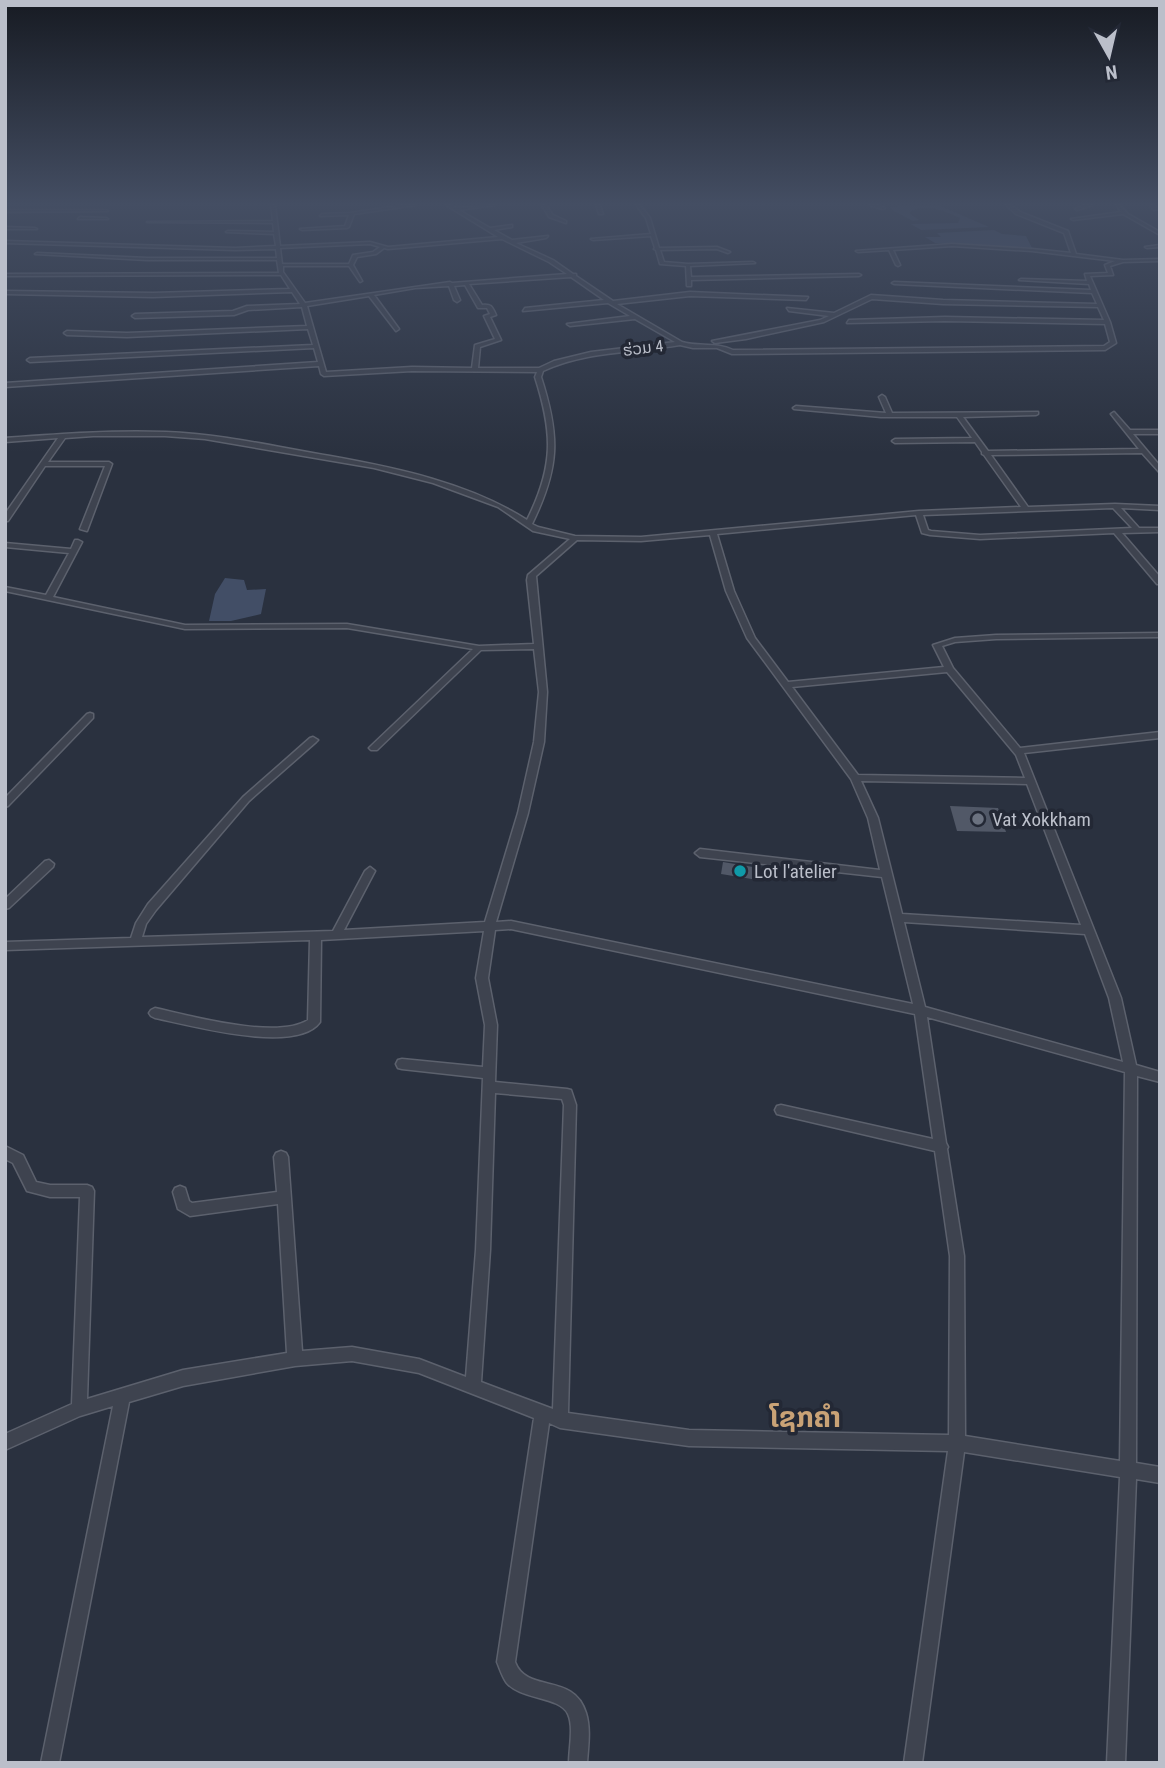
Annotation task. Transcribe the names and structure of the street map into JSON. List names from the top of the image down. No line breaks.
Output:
{"streets":{"street":["ຮ່ວມ 4"]},"districts":["ໂຊກຄຳ"],"places":["Vat Xokkham","Lot l'atelier"],"north":"bottom"}
